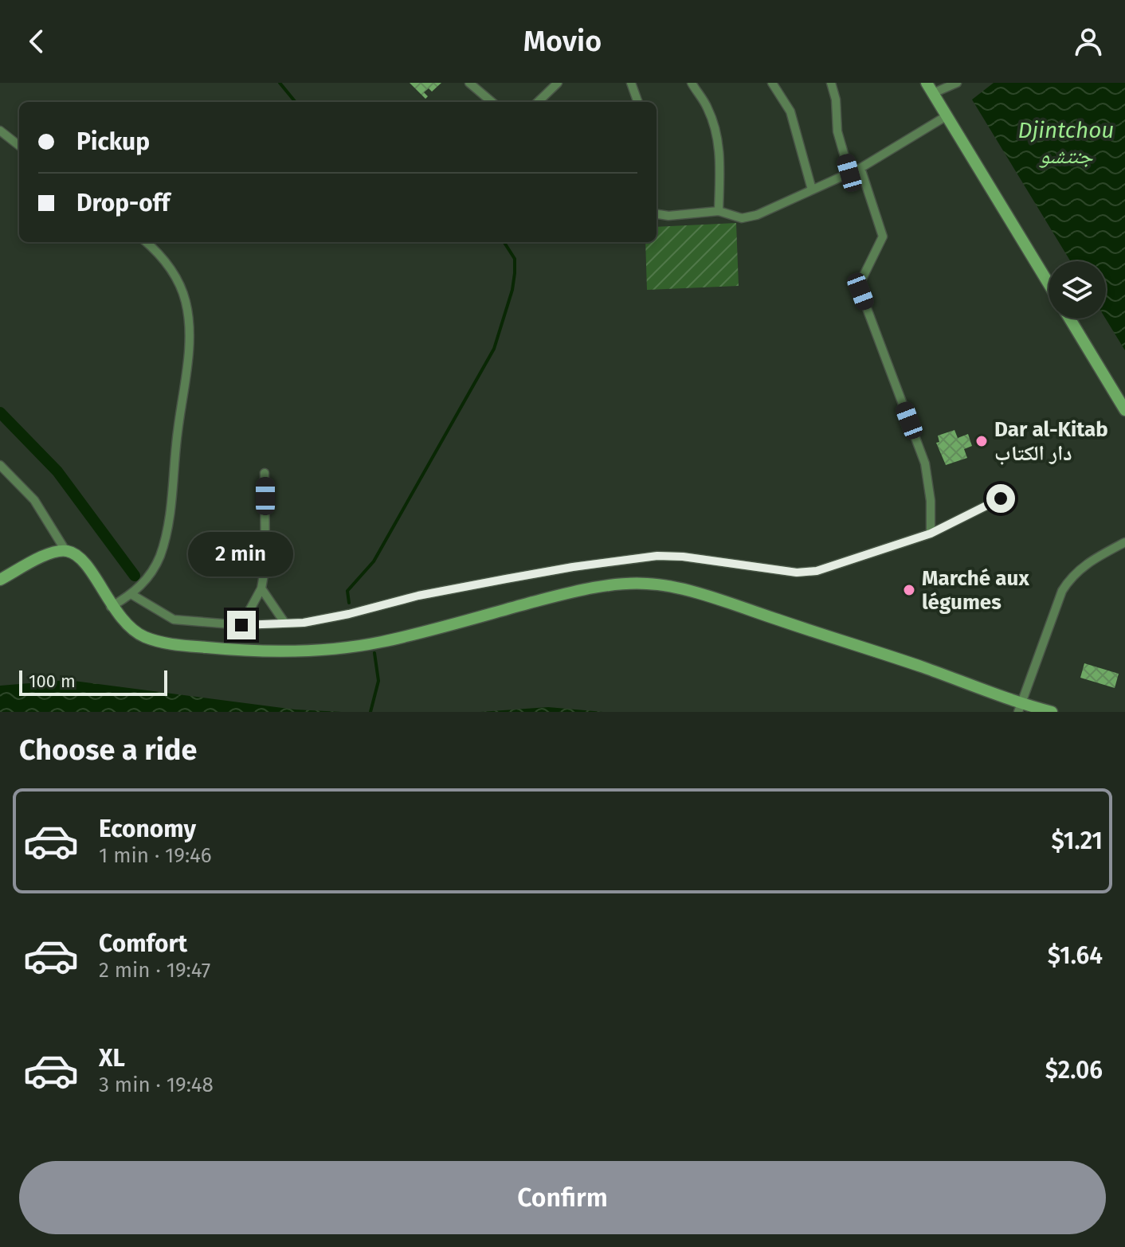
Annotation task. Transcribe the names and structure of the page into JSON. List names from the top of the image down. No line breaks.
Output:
{"water":["Djintchou جنتشو"],"places":["Dar al-Kitab دار الكتاب","Marché aux légumes"],"scale_bar":"100 m","page":{"header":"Movio","banner":["Pickup","Drop-off"],"bubble":"2 min","scale":"100 m","heading":"Choose a ride","list":[{"name":"Economy","note":"1 min · 19:46","value":"$1.21"},{"name":"Comfort","note":"2 min · 19:47","value":"$1.64"},{"name":"XL","note":"3 min · 19:48","value":"$2.06"}],"buttons":"Confirm"}}
